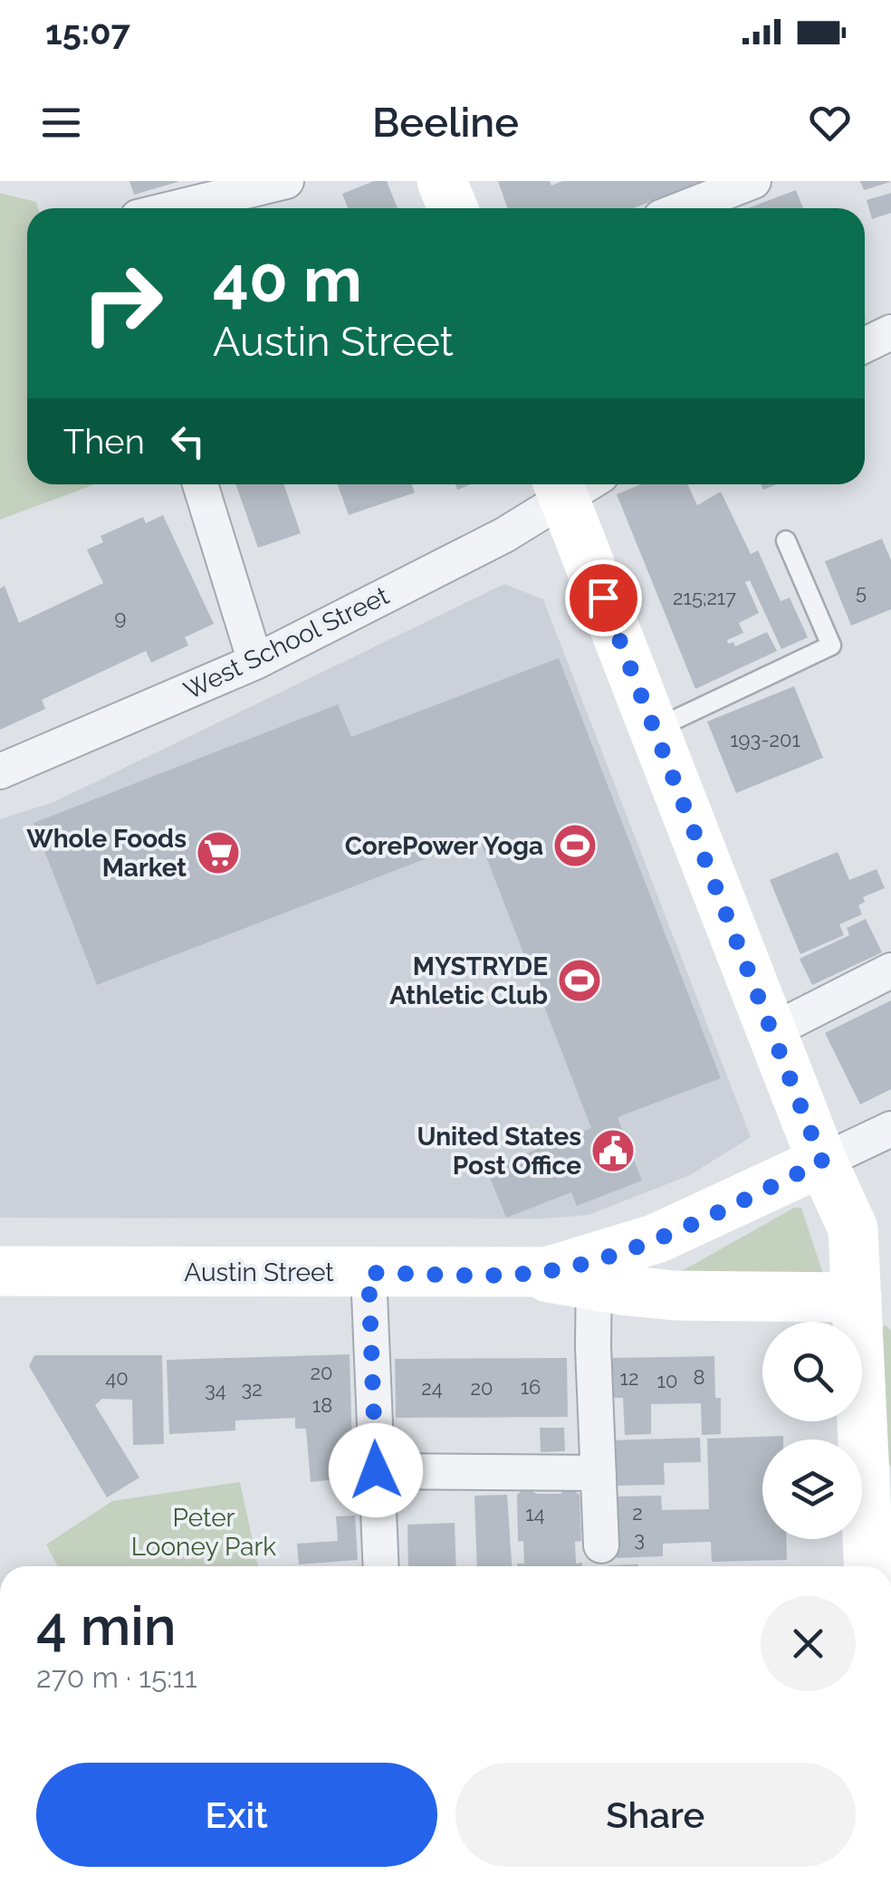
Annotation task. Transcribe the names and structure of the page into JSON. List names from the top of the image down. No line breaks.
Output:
{"streets":{"main road":["Austin Street"],"street":["West School Street"]},"parks":["Peter Looney Park"],"places":{"sports":["CorePower Yoga","MYSTRYDE Athletic Club"],"supermarket":["Whole Foods Market"],"public building":["United States Post Office"]},"house_numbers":["5","215;217","9","193-201","20","8","40","12","10","16","24","20","32","34","18","2","14","3"],"page":{"status":"15:07","header":"Beeline","turn":["40 m","Austin Street"],"then":"Then","heading":["4 min","270 m · 15:11"],"buttons":["Exit","Share"]}}
